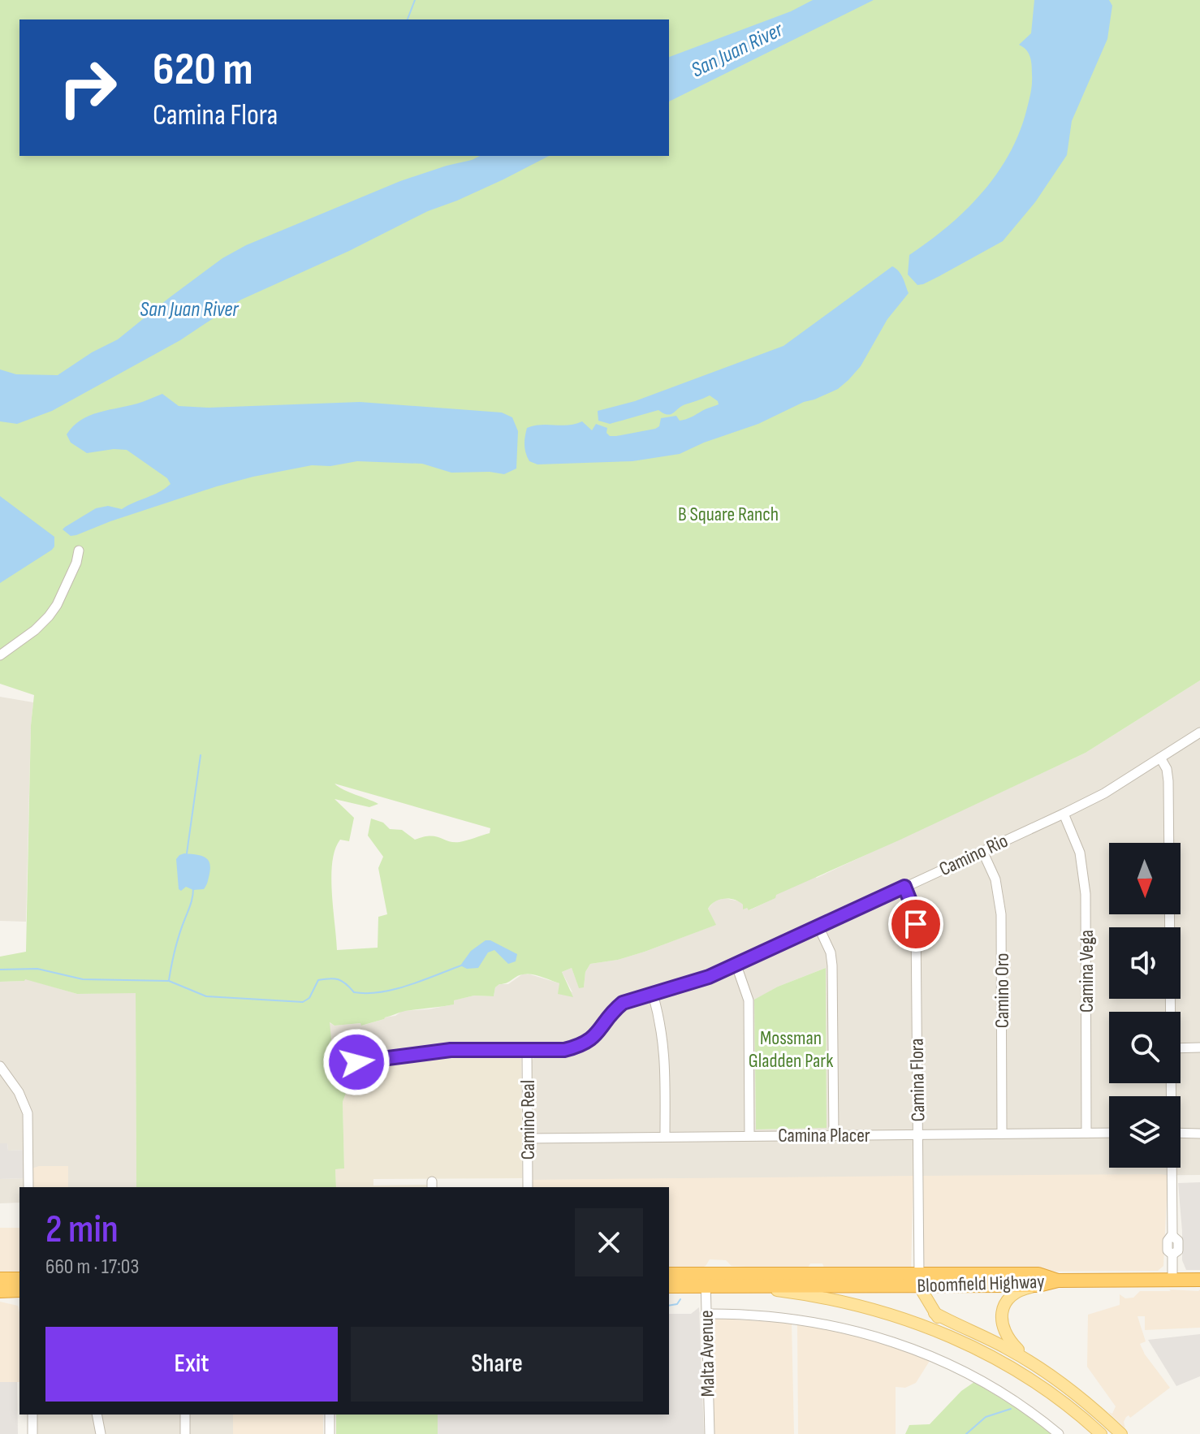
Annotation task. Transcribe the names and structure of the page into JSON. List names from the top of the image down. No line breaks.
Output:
{"streets":{"highway":["Bloomfield Highway"],"street":["Camino Rio","Camina Vega","Camino Oro","Camina Flora","Camino Real","Camina Placer","Malta Avenue"]},"crossings":[["Camino Rio","Camina Vega"],["Camino Rio","Camino Oro"],["Camino Rio","Camina Flora"],["Camino Rio","Camino Real"],["Camina Vega","Camina Placer"],["Camino Oro","Camina Placer"],["Camina Flora","Camina Placer"],["Camina Flora","Bloomfield Highway"],["Camino Real","Camina Placer"],["Bloomfield Highway","Malta Avenue"]],"water":["San Juan River"],"parks":["B Square Ranch","Mossman Gladden Park"],"north":"bottom","page":{"turn":["620 m","Camina Flora"],"heading":["2 min","660 m · 17:03"],"buttons":["Exit","Share"]}}
